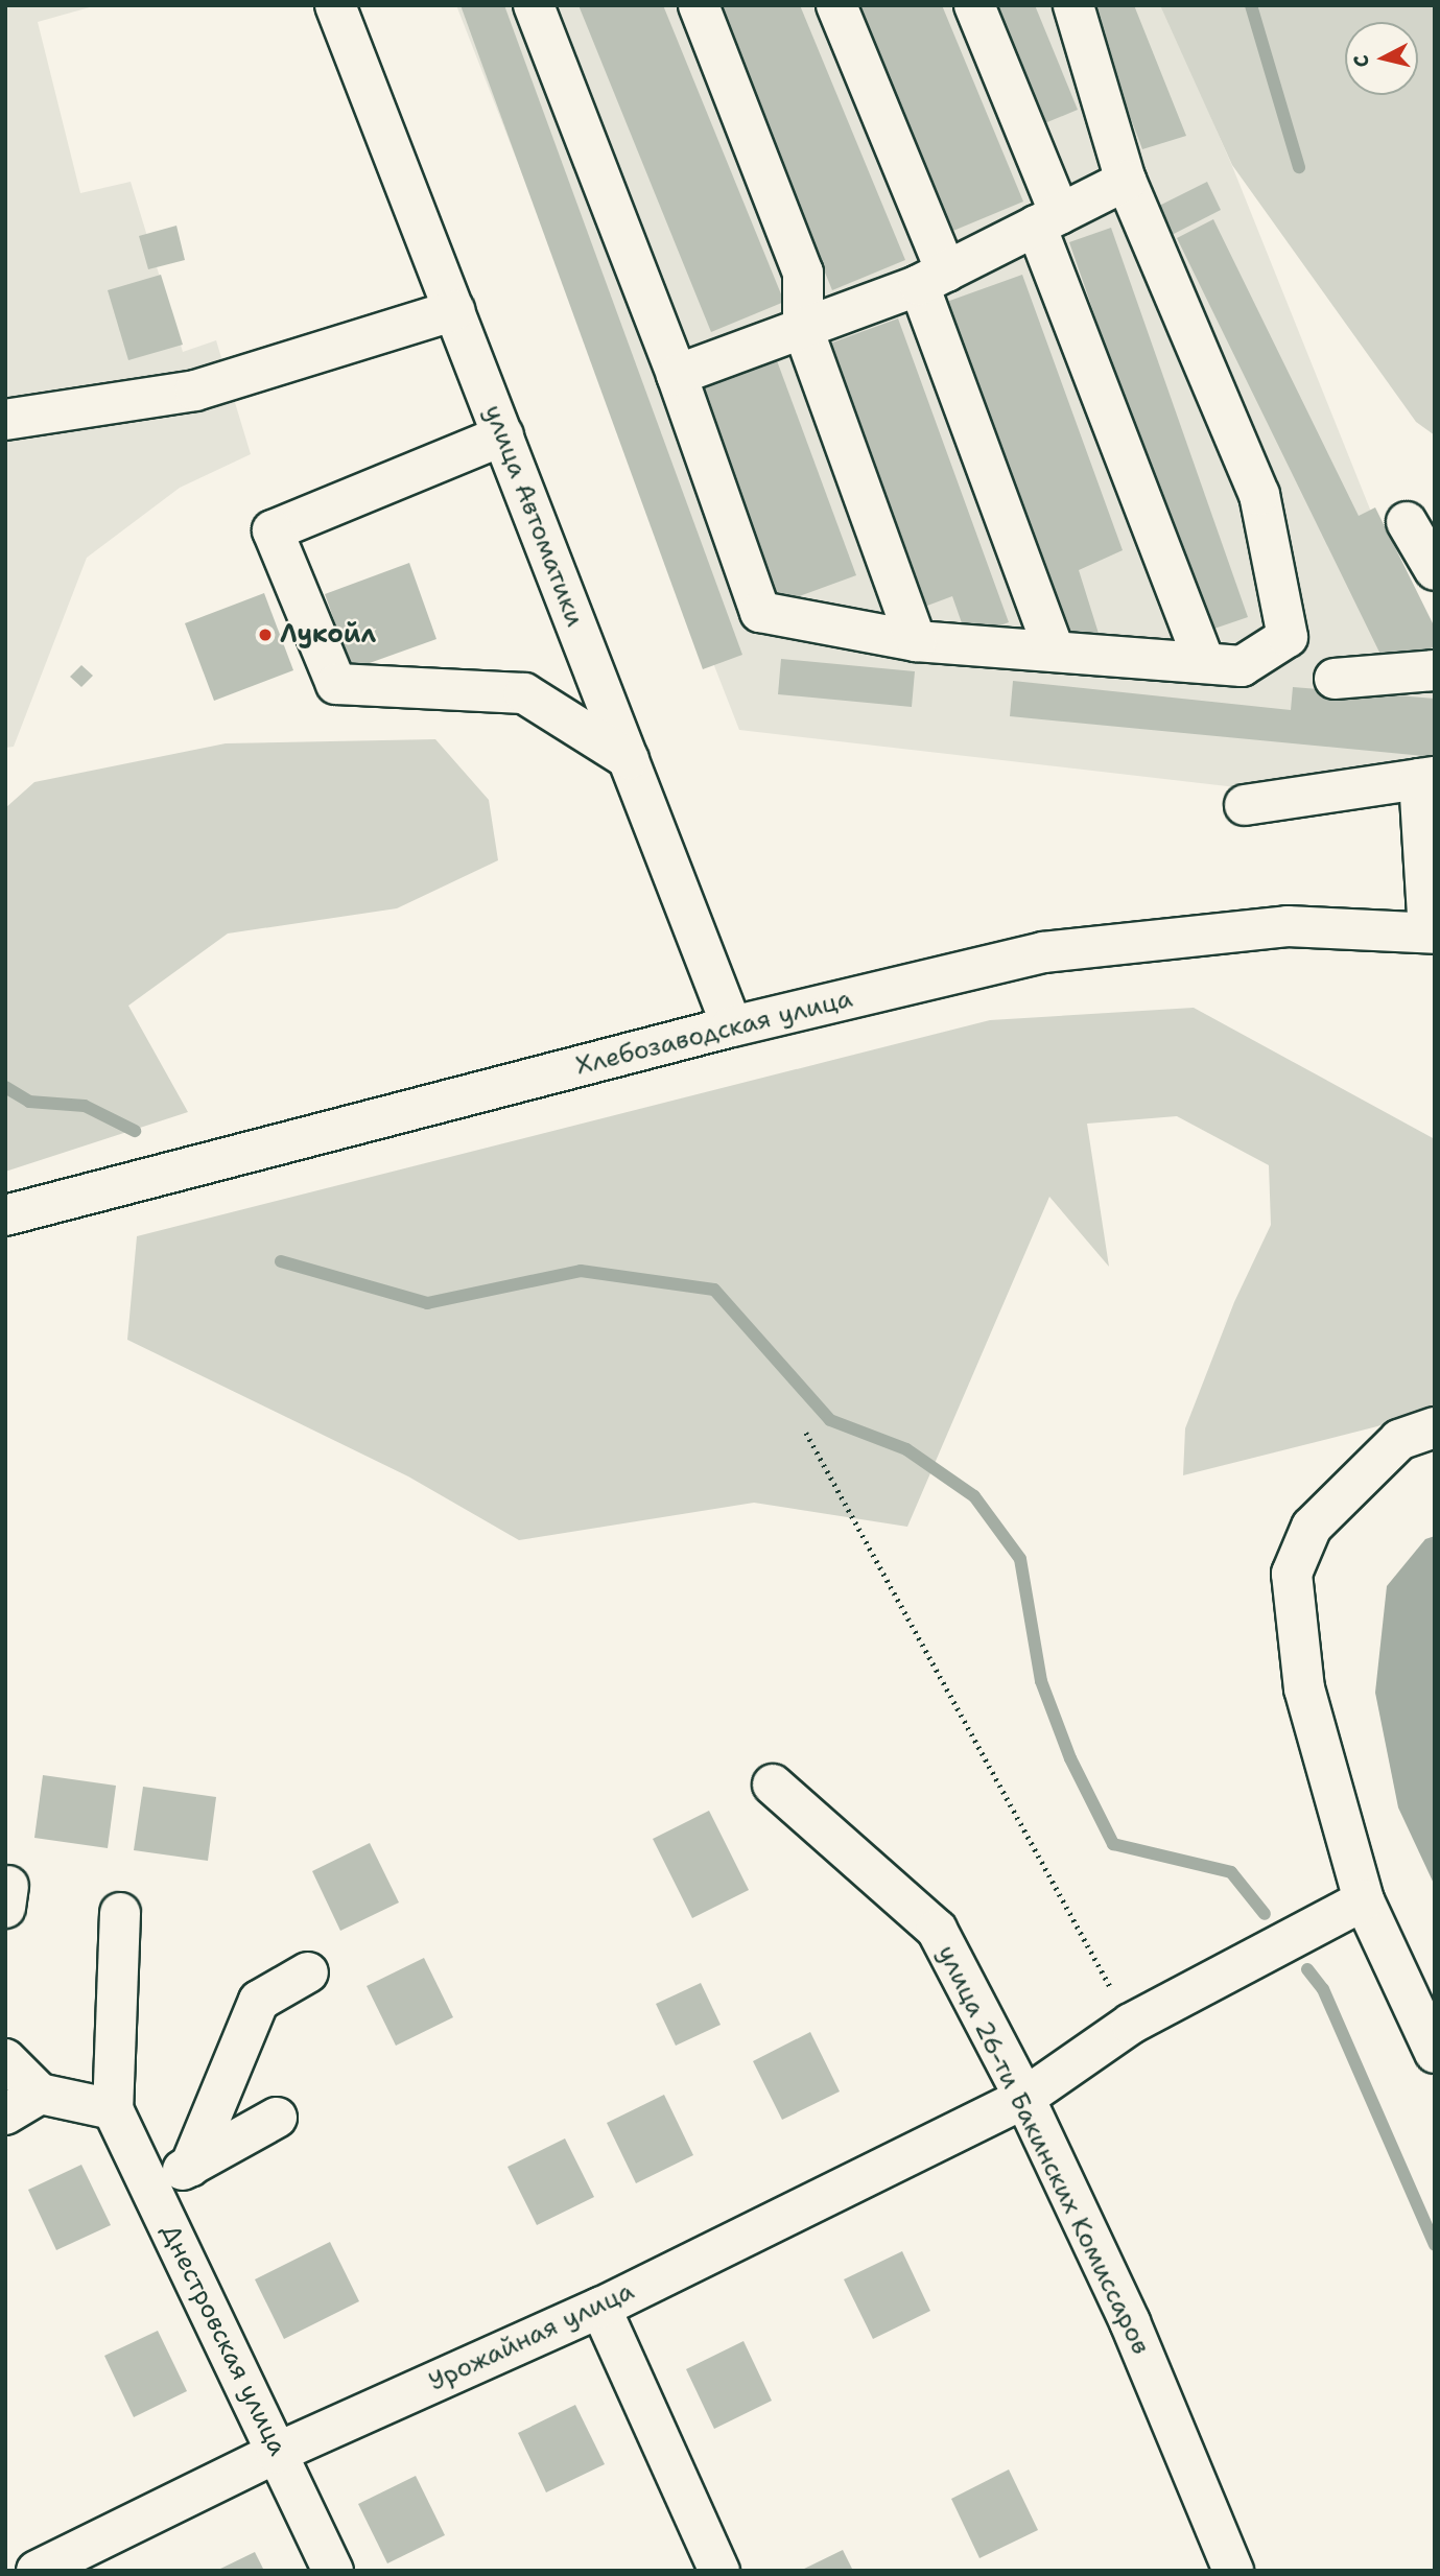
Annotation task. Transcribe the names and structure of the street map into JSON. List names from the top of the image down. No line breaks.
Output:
{"streets":{"street":["улица Автоматики","Хлебозаводская улица","улица 26-ти Бакинских Комиссаров","Урожайная улица","Днестровская улица"]},"crossings":[["улица Автоматики","Хлебозаводская улица"],["улица 26-ти Бакинских Комиссаров","Урожайная улица"],["Урожайная улица","Днестровская улица"]],"places":["Лукойл"],"north":"left"}
